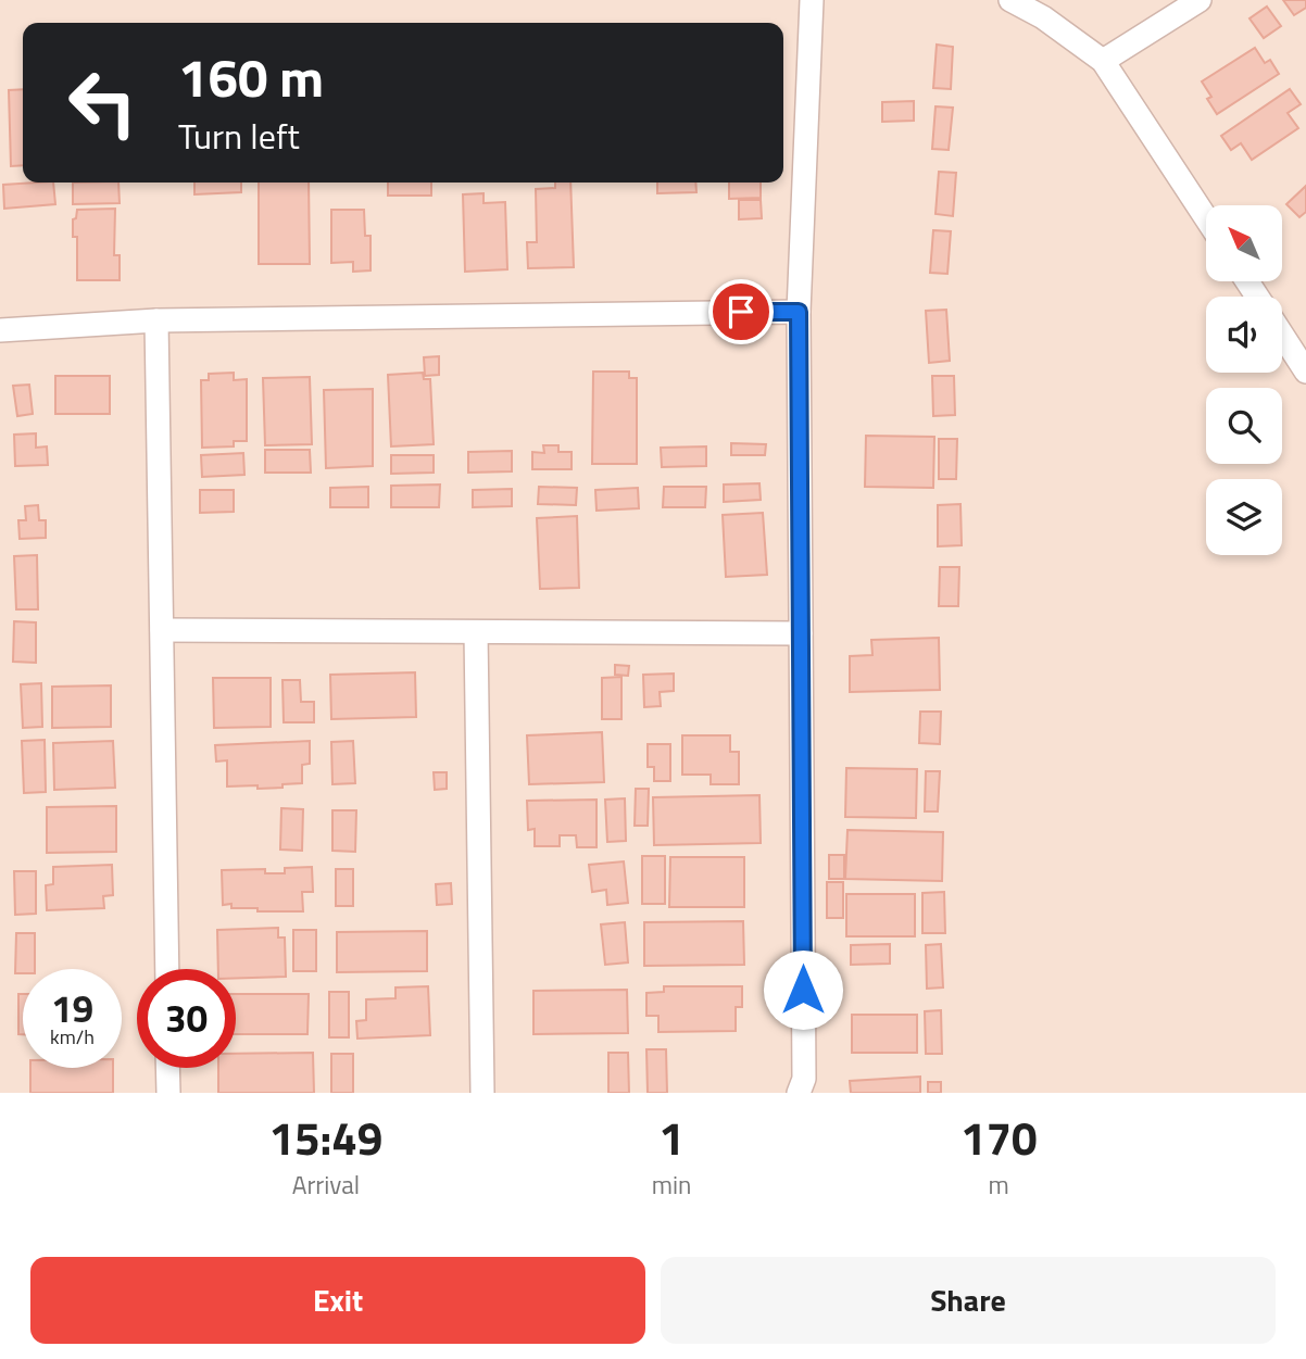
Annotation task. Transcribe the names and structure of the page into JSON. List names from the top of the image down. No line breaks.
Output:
{"north":"top left","page":{"turn":["160 m","Turn left"],"speed":"19 km/h","limit":"30","eta":["15:49","Arrival","1","min","170","m"],"buttons":["Exit","Share"]}}
